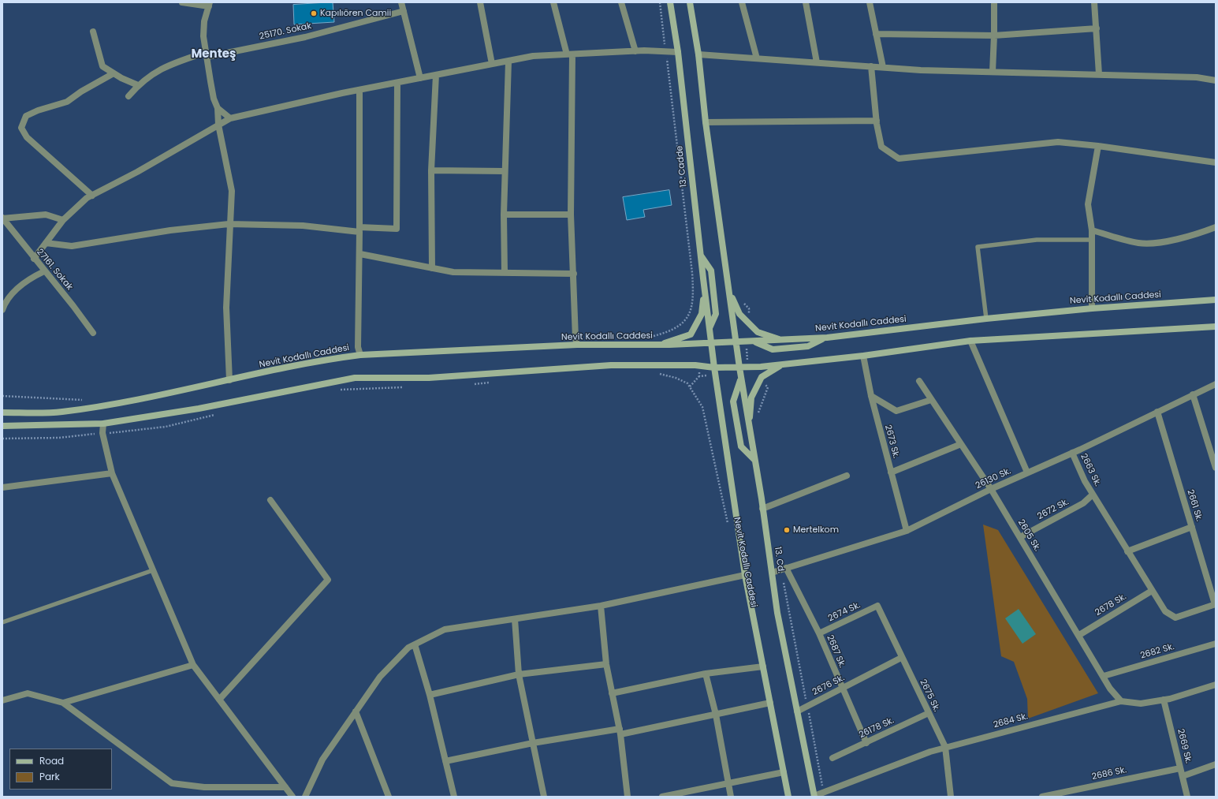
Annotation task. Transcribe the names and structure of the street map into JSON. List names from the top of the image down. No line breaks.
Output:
{"streets":{"main road":["13. Cadde","Nevit Kodallı Caddesi","13. Cd."],"street":["25170. Sokak","27161. Sokak","2673 Sk.","2663 Sk.","26130 Sk.","2661 Sk.","2672 Sk.","2605 Sk.","2678 Sk.","2674 Sk.","2687 Sk.","2682 Sk.","2676 Sk.","2675 Sk.","2684 Sk.","26178 Sk.","2669 Sk.","2686 Sk."]},"crossings":[["Nevit Kodallı Caddesi","13. Cd."],["2673 Sk.","26130 Sk."],["2663 Sk.","26130 Sk."],["2663 Sk.","2661 Sk."],["2663 Sk.","2672 Sk."],["2663 Sk.","2678 Sk."],["26130 Sk.","2661 Sk."],["26130 Sk.","2605 Sk."],["26130 Sk.","13. Cd."],["26130 Sk.","2687 Sk."],["2672 Sk.","2605 Sk."],["2605 Sk.","2678 Sk."],["2605 Sk.","2682 Sk."],["2605 Sk.","2684 Sk."],["13. Cd.","2676 Sk."],["13. Cd.","2684 Sk."],["2674 Sk.","2687 Sk."],["2674 Sk.","2675 Sk."],["2687 Sk.","2676 Sk."],["2687 Sk.","26178 Sk."],["2676 Sk.","2675 Sk."],["2675 Sk.","2684 Sk."],["2675 Sk.","26178 Sk."],["2684 Sk.","2669 Sk."],["2669 Sk.","2686 Sk."]],"districts":["Menteş"],"places":["Kapılıören Camii","Mertelkom"],"legend":["Road","Park"]}
